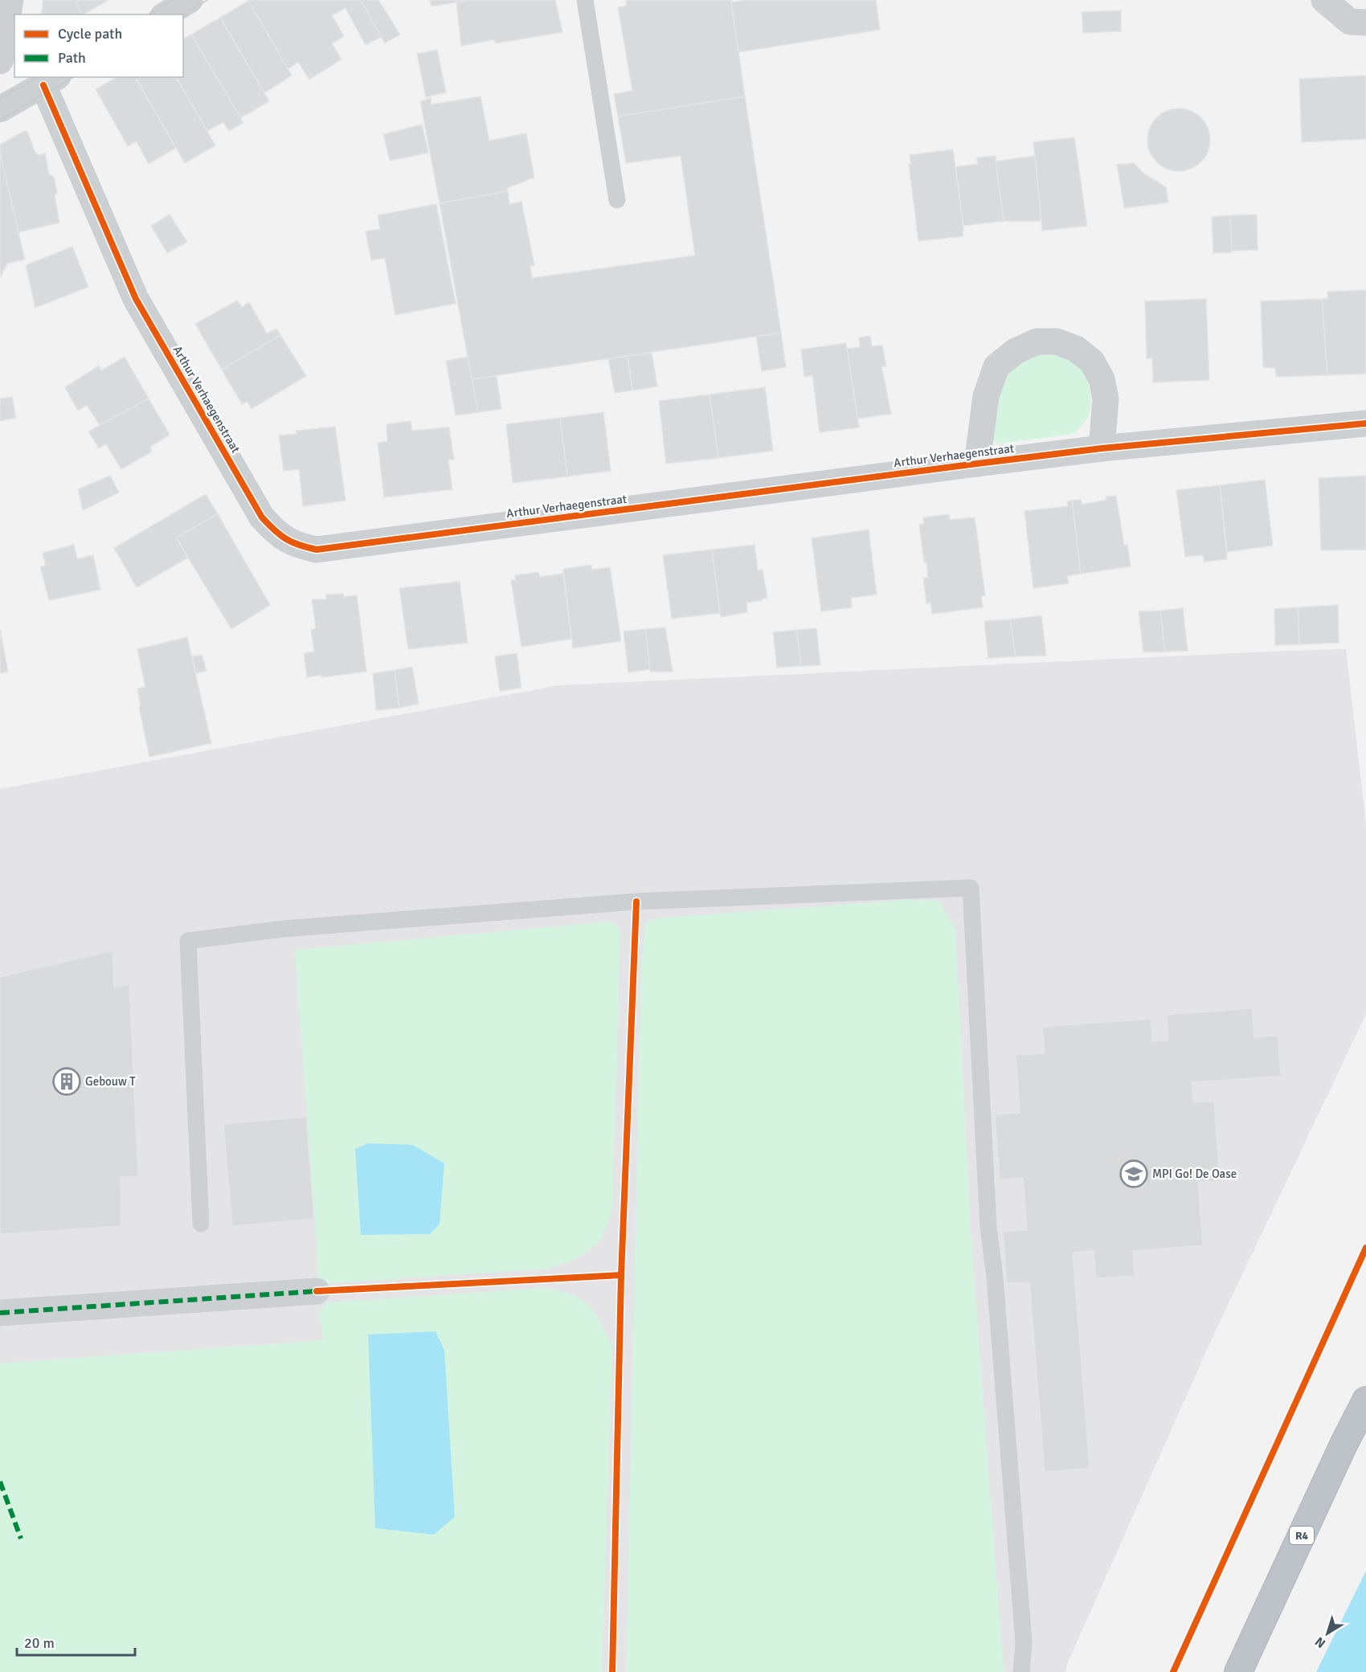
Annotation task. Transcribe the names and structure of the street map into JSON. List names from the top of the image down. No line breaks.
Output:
{"streets":{"highway":["R4"],"street":["Arthur Verhaegenstraat"]},"places":{"building":["Gebouw T"],"school or university":["MPI Go! De Oase"]},"legend":["Cycle path","Path"],"scale_bar":"20 m","north":"bottom left"}
